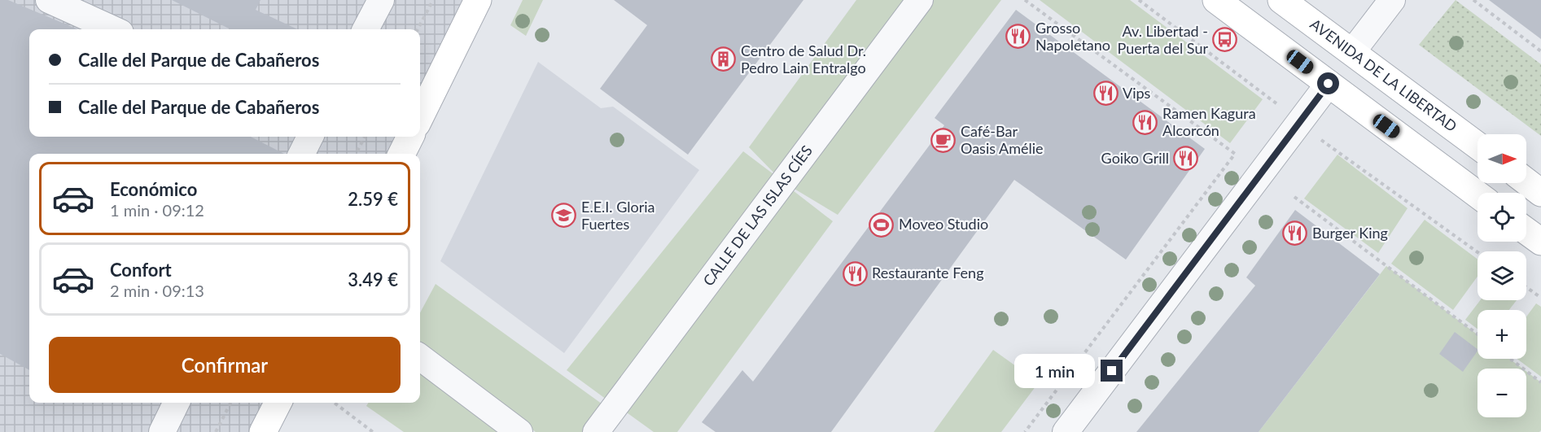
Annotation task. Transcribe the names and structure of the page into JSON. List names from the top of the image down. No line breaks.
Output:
{"streets":{"street":["AVENIDA DE LA LIBERTAD","CALLE DE LAS ISLAS CÍES"]},"places":{"restaurant":["Grosso Napoletano","Vips","Ramen Kagura Alcorcón","Goiko Grill","Burger King","Restaurante Feng"],"bus stop":["Av. Libertad - Puerta del Sur"],"building":["Centro de Salud Dr. Pedro Lain Entralgo"],"cafe":["Café-Bar Oasis Amélie"],"school or university":["E.E.I. Gloria Fuertes"],"sports":["Moveo Studio"]},"north":"right","page":{"banner":["Calle del Parque de Cabañeros","Calle del Parque de Cabañeros"],"map_buttons":["+","−"],"list":[{"name":"Económico","note":"1 min · 09:12","value":"2.59 €"},{"name":"Confort","note":"2 min · 09:13","value":"3.49 €"}],"buttons":"Confirmar","bubble":"1 min"}}
